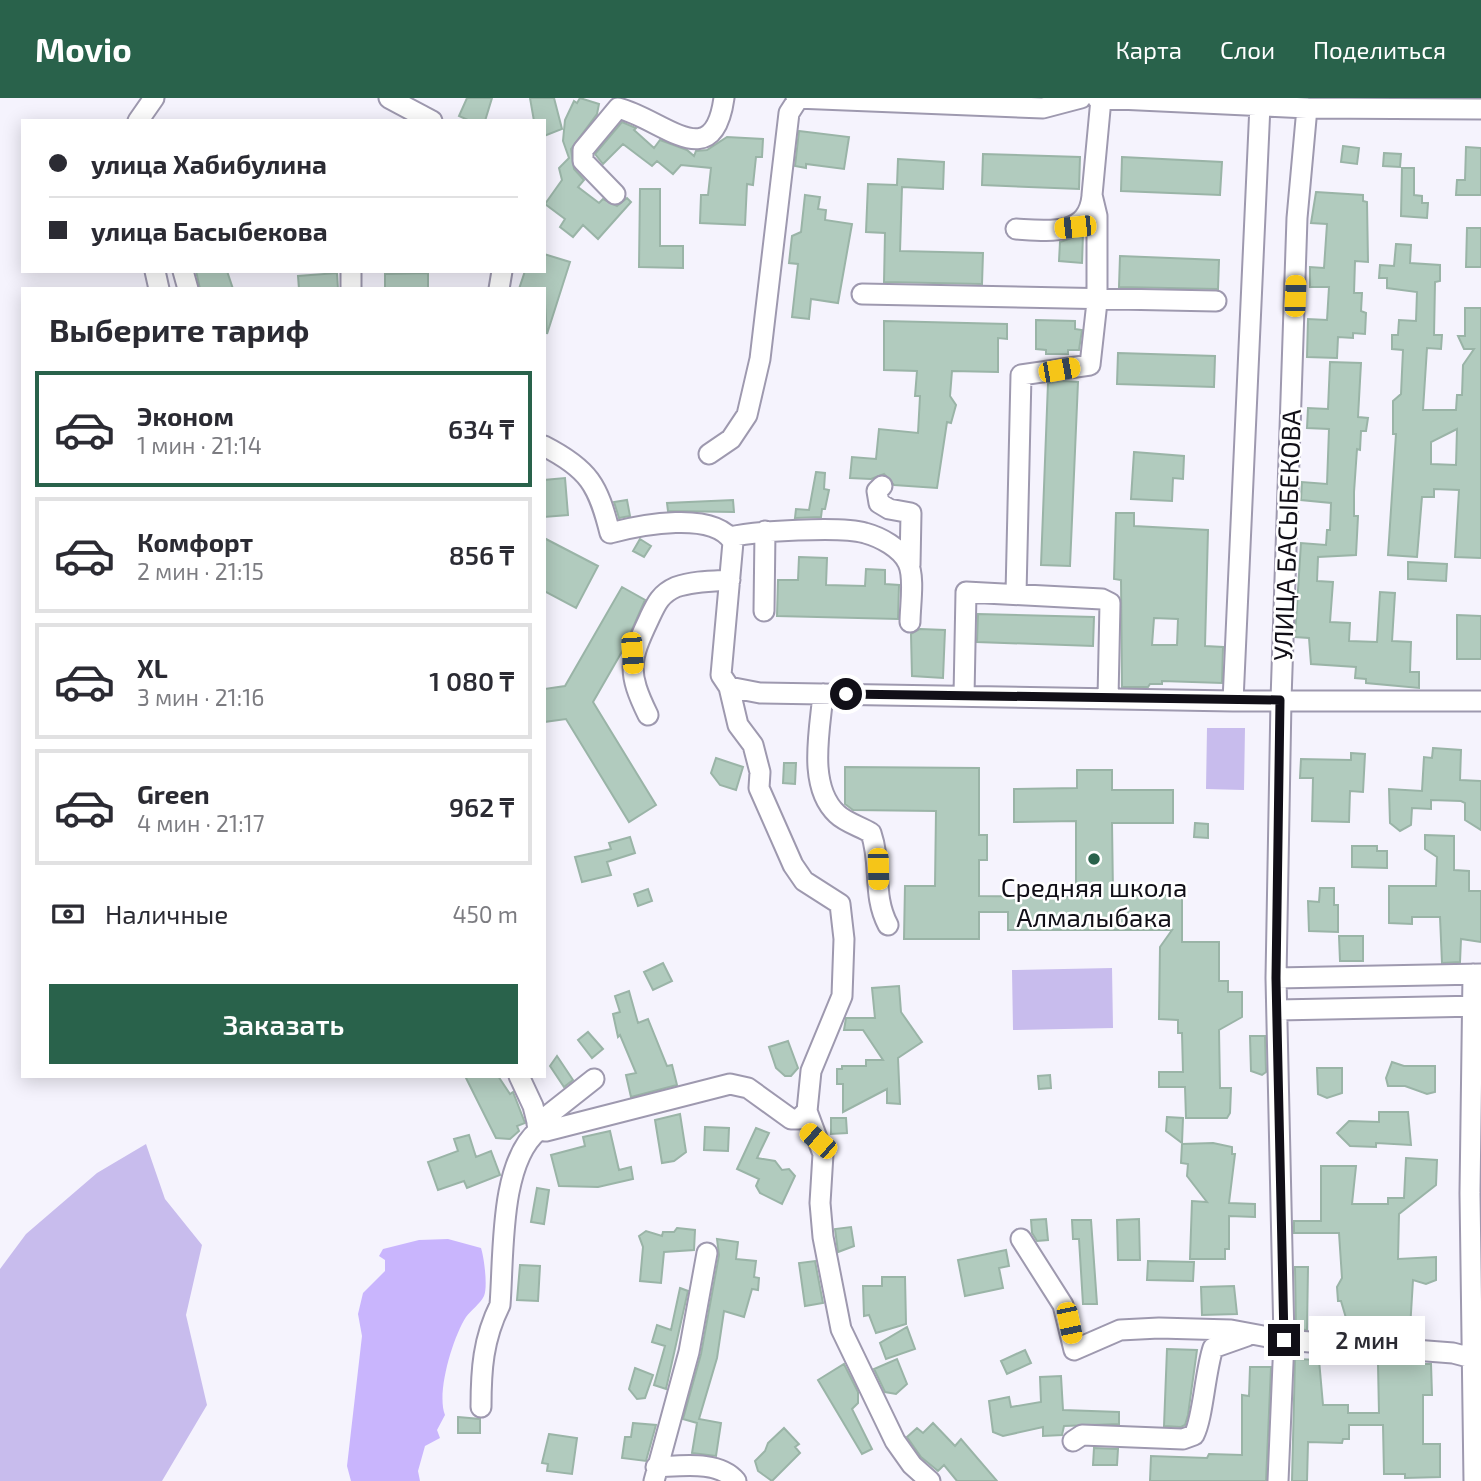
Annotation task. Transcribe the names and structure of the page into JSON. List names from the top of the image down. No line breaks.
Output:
{"streets":{"street":["УЛИЦА БАСЫБЕКОВА"]},"places":["Средняя школа Алмалыбака"],"page":{"header":"Movio","nav":["Карта","Слои","Поделиться"],"banner":["улица Хабибулина","улица Басыбекова"],"heading":"Выберите тариф","list":[{"name":"Эконом","note":"1 мин · 21:14","value":"634 ₸"},{"name":"Комфорт","note":"2 мин · 21:15","value":"856 ₸"},{"name":"XL","note":"3 мин · 21:16","value":"1 080 ₸"},{"name":"Green","note":"4 мин · 21:17","value":"962 ₸"}],"pay":["Наличные","450 m"],"buttons":"Заказать","bubble":"2 мин"}}
